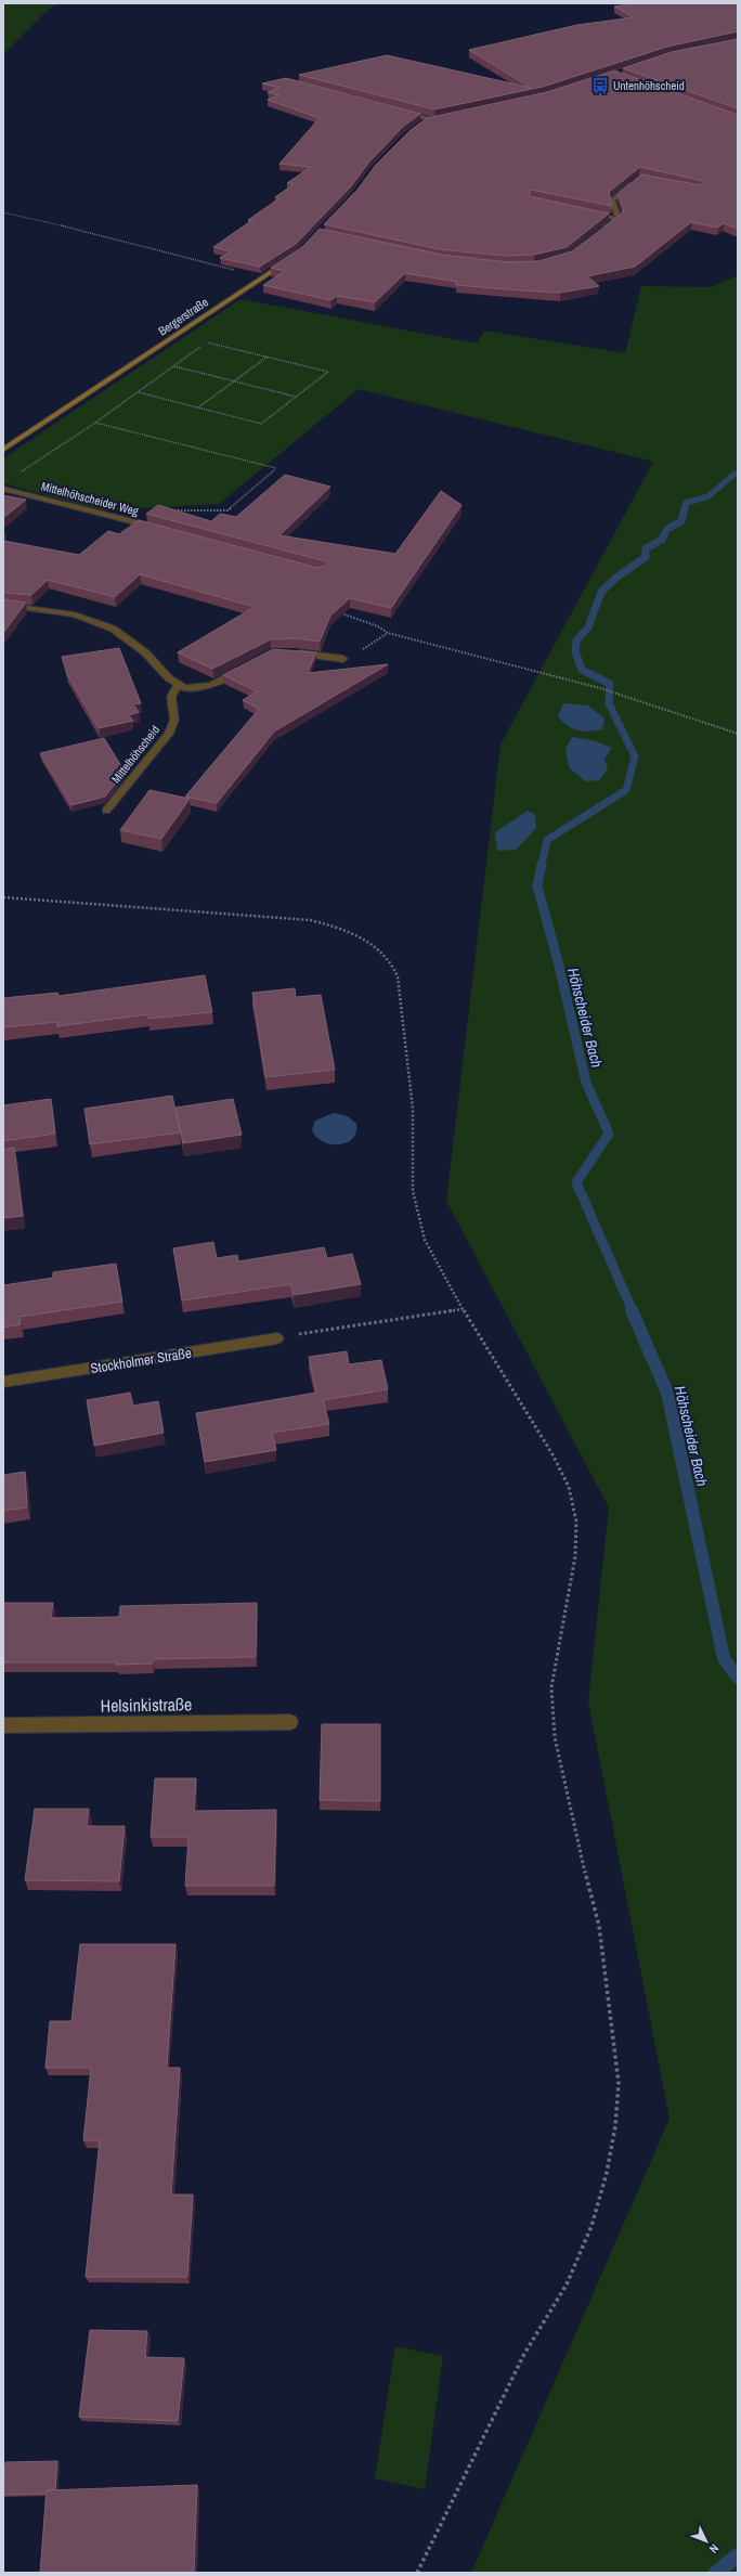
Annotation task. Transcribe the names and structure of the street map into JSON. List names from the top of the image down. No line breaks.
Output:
{"streets":{"street":["Bergerstraße","Mittelhöhscheider Weg","Mittelhöhscheid","Stockholmer Straße","Helsinkistraße"]},"water":["Höhscheider Bach"],"places":{"bus stop":["Untenhöhscheid"]},"north":"bottom right"}
